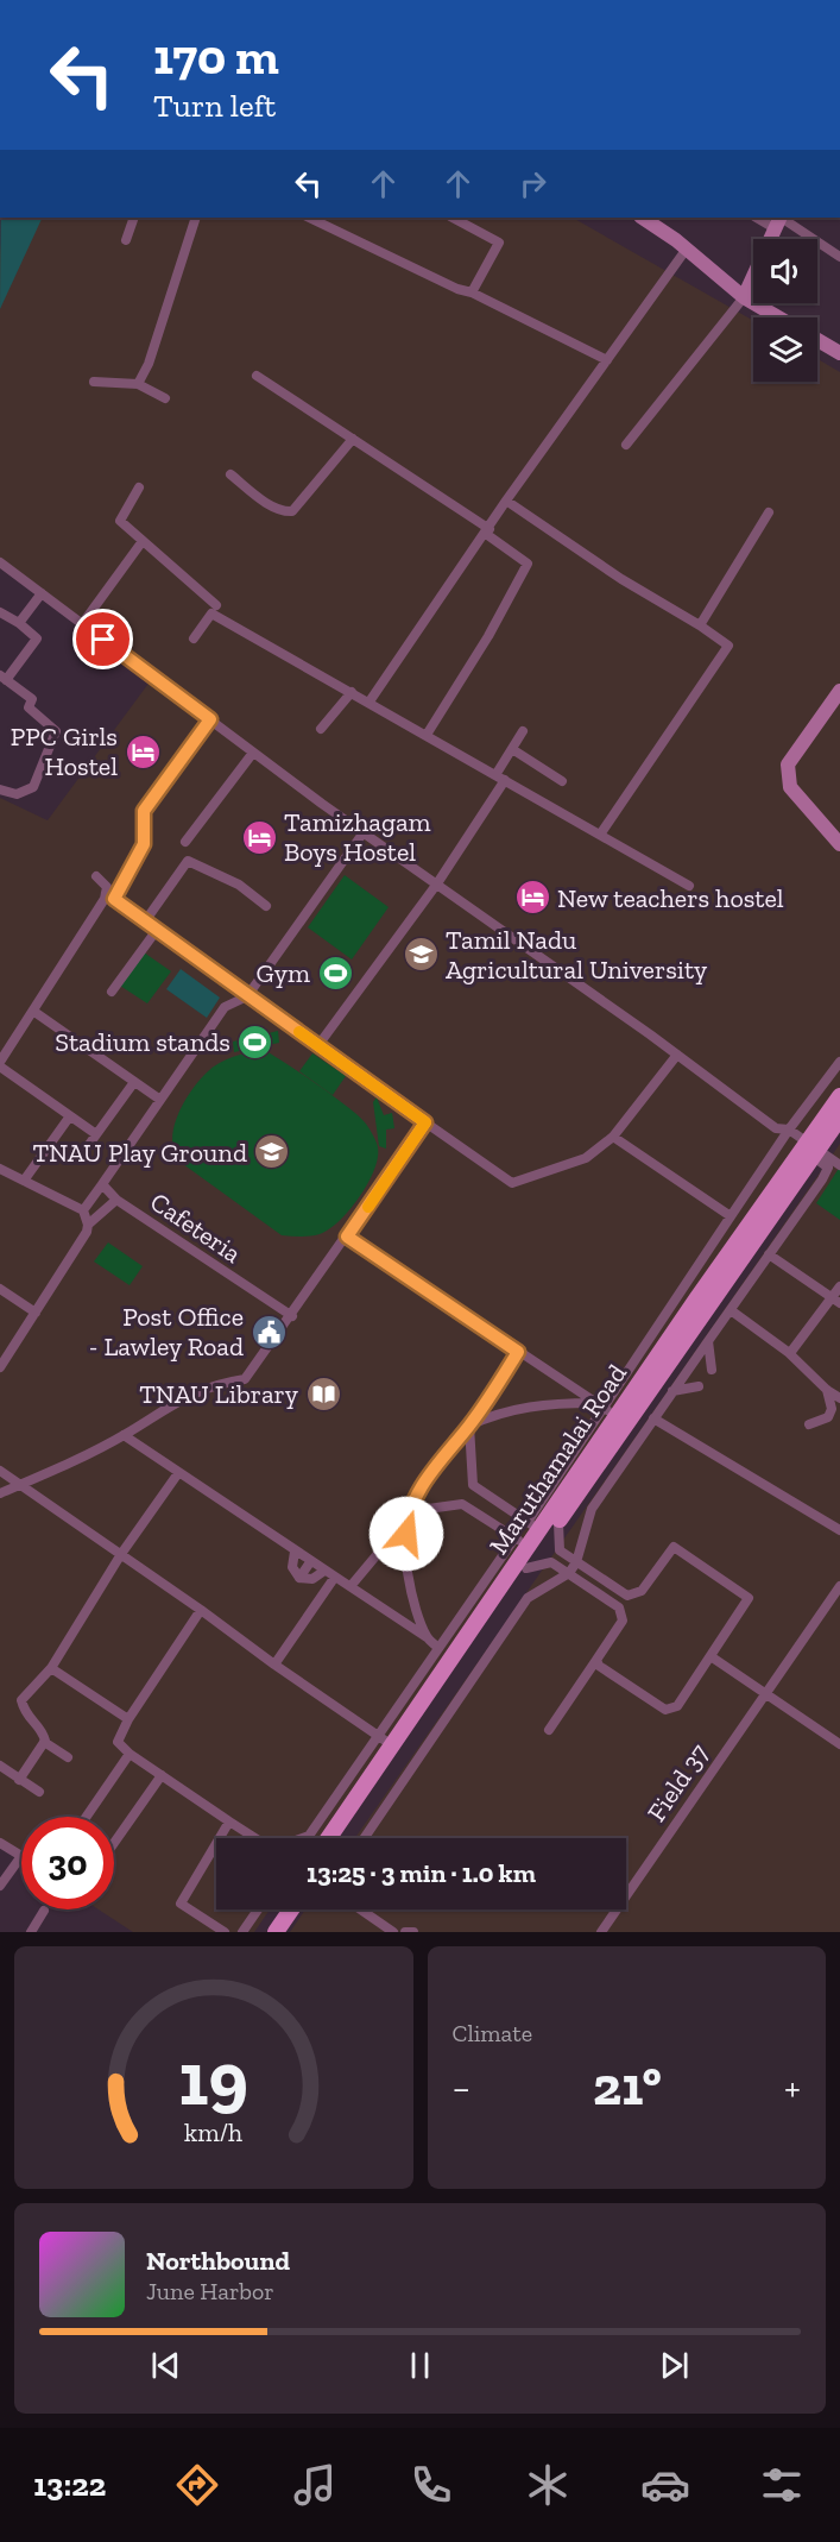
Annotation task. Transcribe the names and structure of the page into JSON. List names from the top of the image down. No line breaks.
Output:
{"streets":{"main road":["Maruthamalai Road"],"street":["Cafeteria","Field 37"]},"places":{"hotel":["PPC Girls Hostel","Tamizhagam Boys Hostel","New teachers hostel"],"school or university":["Tamil Nadu Agricultural University","TNAU Play Ground"],"sports":["Gym","Stadium stands"],"public building":["Post Office - Lawley Road"],"library":["TNAU Library"]},"page":{"turn":["170 m","Turn left"],"limit":"30","trip":"13:25 · 3 min · 1.0 km","tile":"Climate","heat":["−","21°","+"],"song":["Northbound","June Harbor"],"tabs":"13:22","gauge":["19","km/h"]}}
